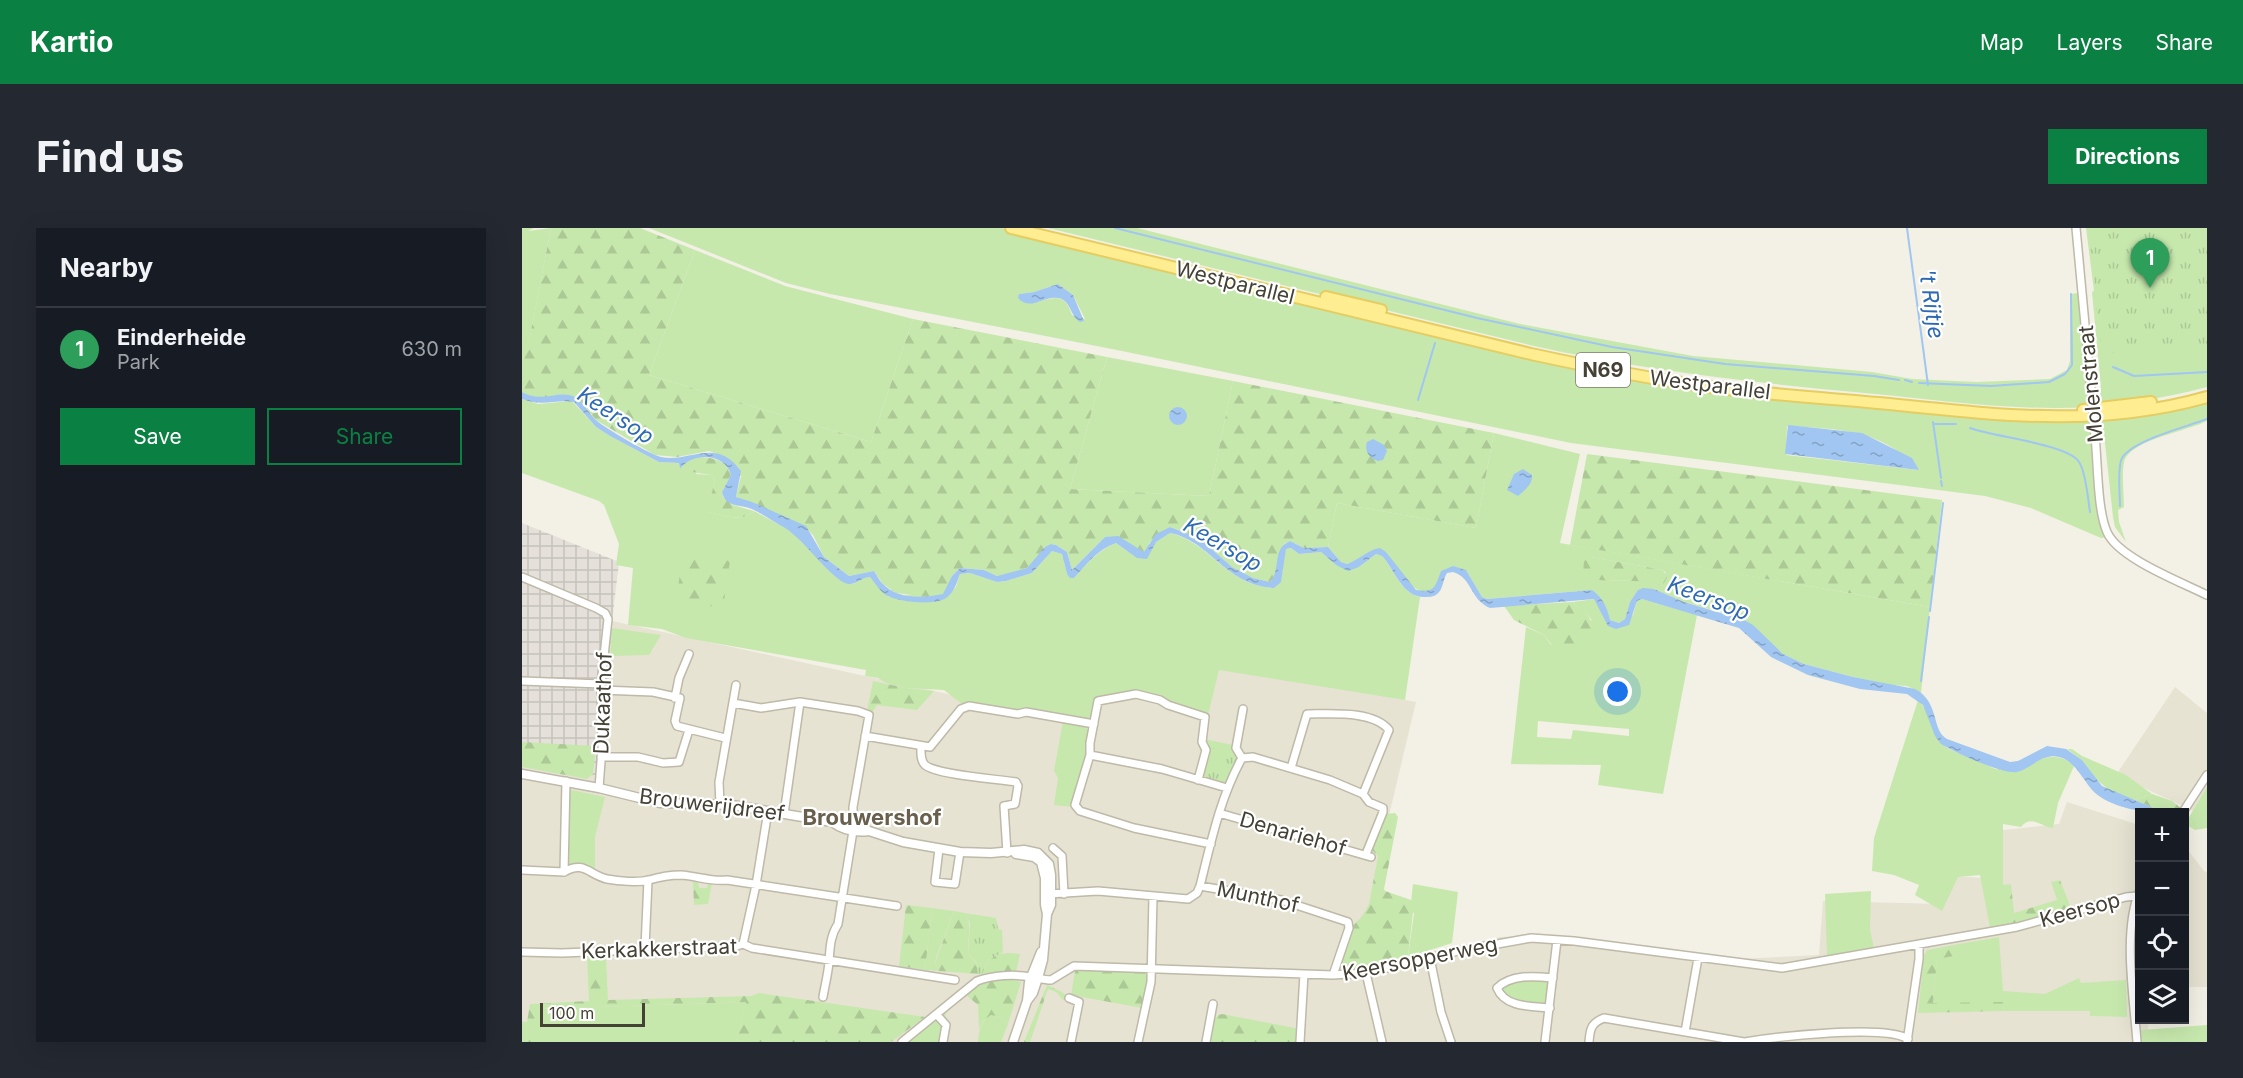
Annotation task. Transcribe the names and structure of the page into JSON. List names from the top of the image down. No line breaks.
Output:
{"streets":{"main road":["Westparallel","N69"],"street":["Molenstraat","Dukaathof","Brouwerijdreef","Denariehof","Munthof","Keersop","Kerkakkerstraat","Keersopperweg"]},"crossings":[["Dukaathof","Brouwerijdreef"],["Brouwerijdreef","Munthof"],["Brouwerijdreef","Keersopperweg"],["Keersop","Keersopperweg"]],"districts":["Brouwershof"],"water":["'t Rijtje","Keersop"],"scale_bar":"100 m","page":{"header":"Kartio","nav":["Map","Layers","Share"],"buttons":["Directions",["Save","Share"]],"title":"Find us","heading":"Nearby","pins":"1","list":[{"mark":"1","name":"Einderheide","note":"Park","value":"630 m"}],"map_buttons":["+","−"],"scale":"100 m"}}
